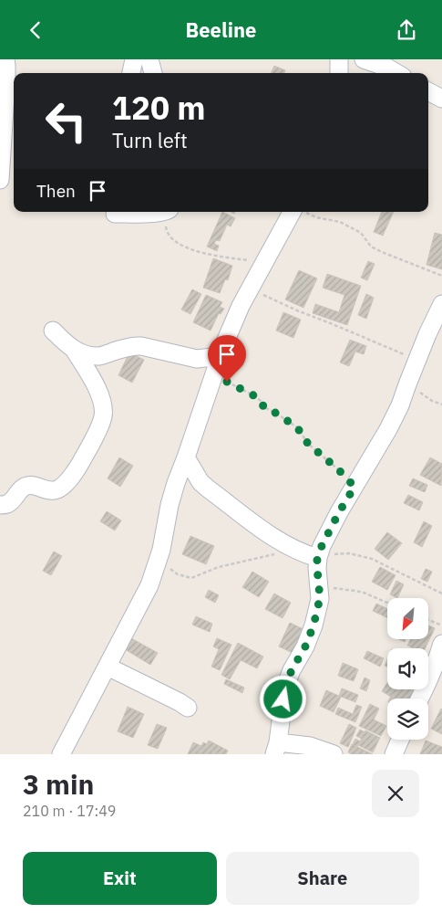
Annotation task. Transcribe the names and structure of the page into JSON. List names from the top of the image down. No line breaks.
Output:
{"north":"bottom left","page":{"header":"Beeline","turn":["120 m","Turn left"],"then":"Then","heading":["3 min","210 m · 17:49"],"buttons":["Exit","Share"]}}
